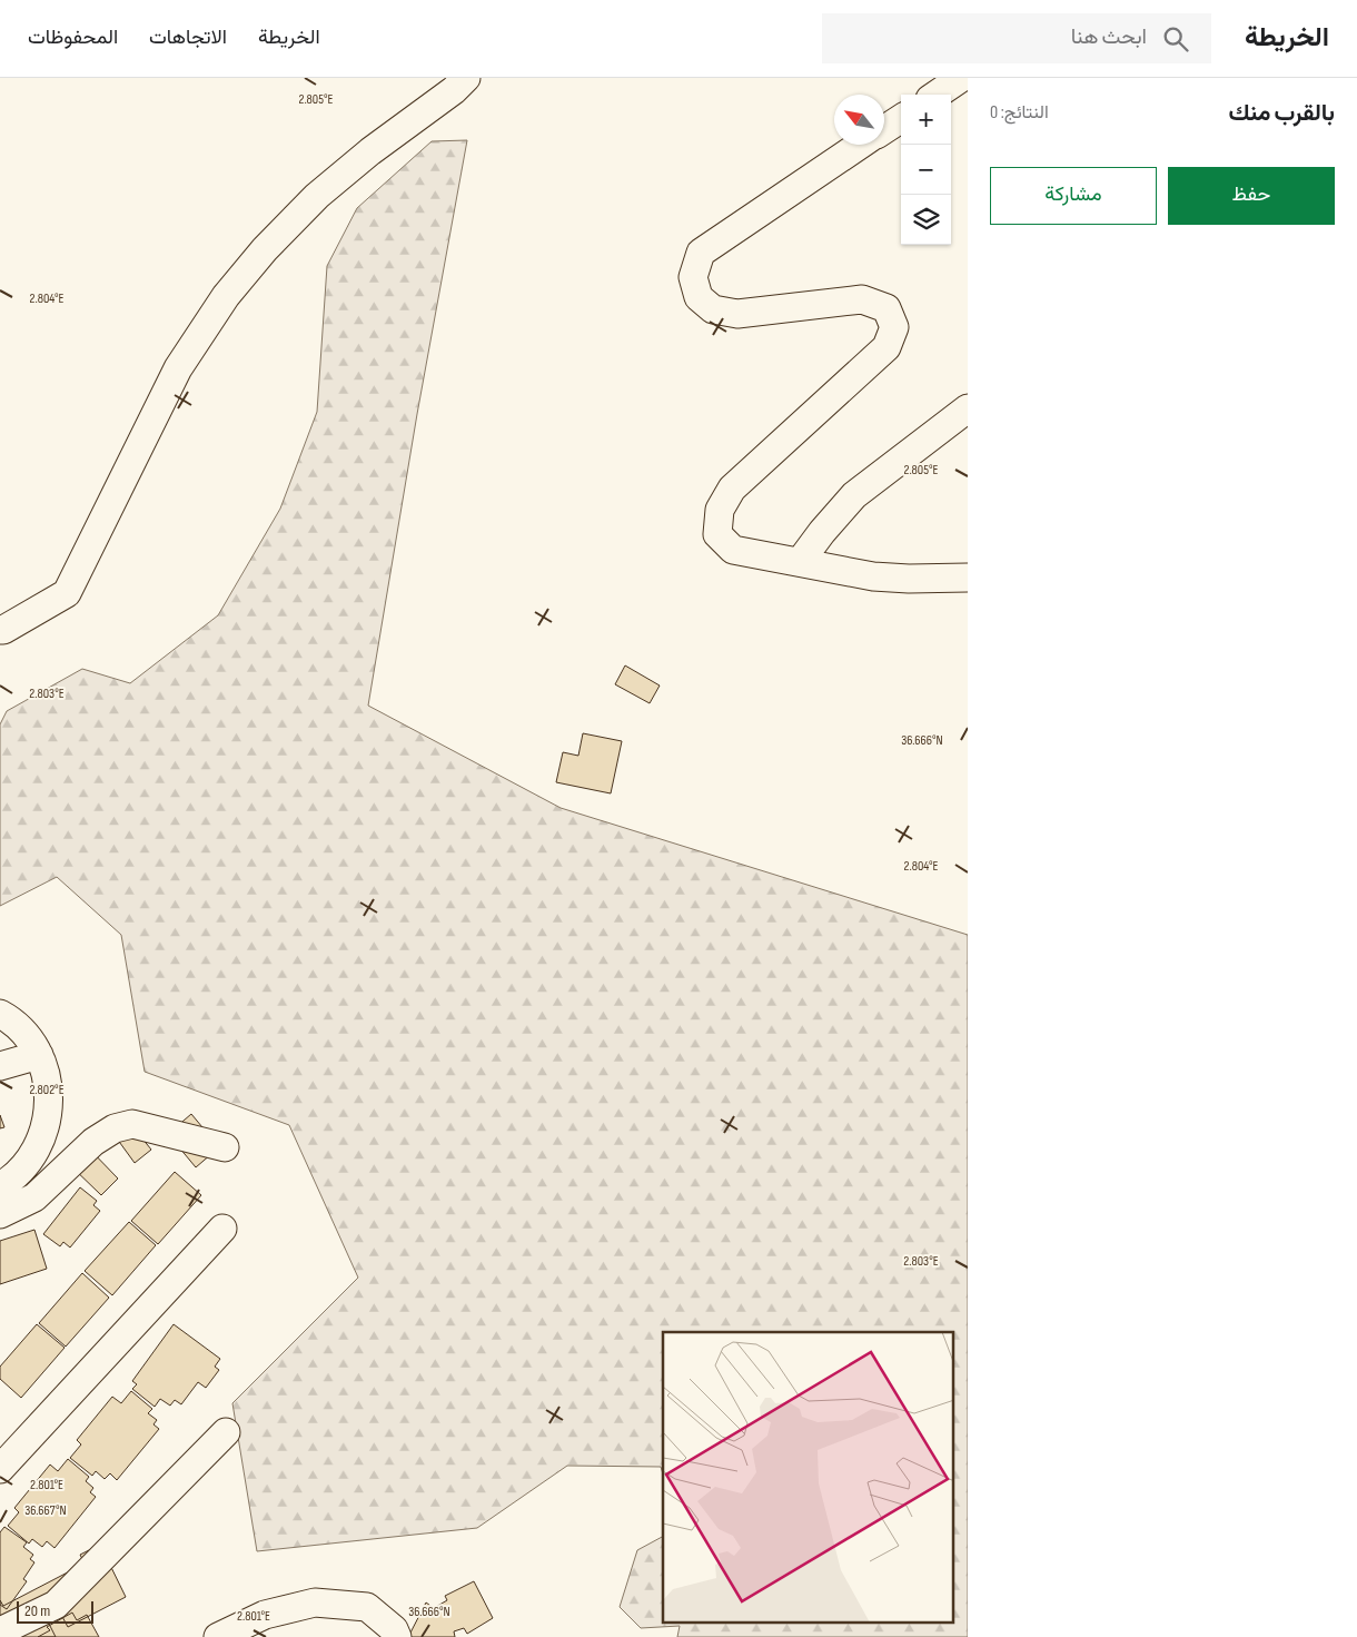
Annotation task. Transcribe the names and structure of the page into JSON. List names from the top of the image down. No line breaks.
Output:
{"scale_bar":"20 m","north":"top left","page":{"header":"الخريطة","search":"ابحث هنا","nav":["الخريطة","الاتجاهات","المحفوظات"],"heading":["بالقرب منك","النتائج: 0"],"map_buttons":["+","−"],"buttons":["حفظ","مشاركة"],"scale":"20 m"},"coordinates":["2.805°E","2.804°E","2.803°E","36.666°N","2.802°E","2.801°E","36.667°N"]}
